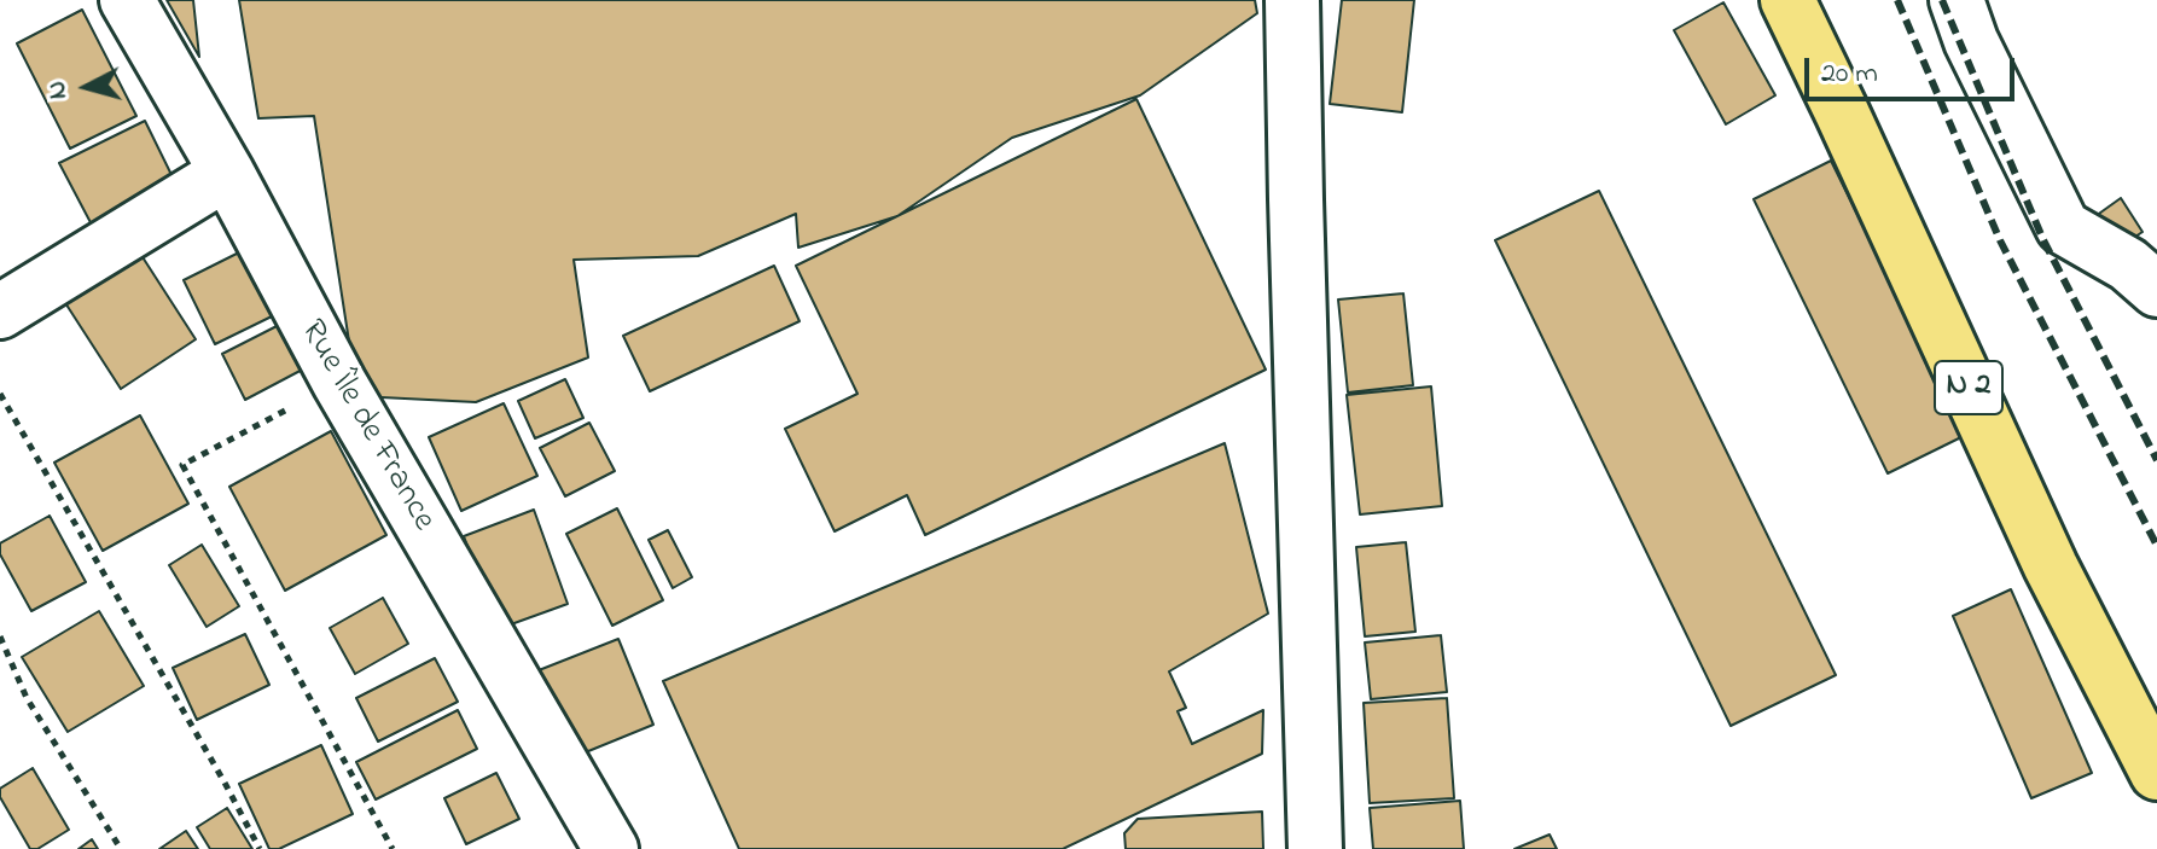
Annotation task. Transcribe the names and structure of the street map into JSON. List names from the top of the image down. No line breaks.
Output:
{"streets":{"main road":["N 2"],"street":["Rue Île de France"]},"scale_bar":"20 m","north":"left"}
